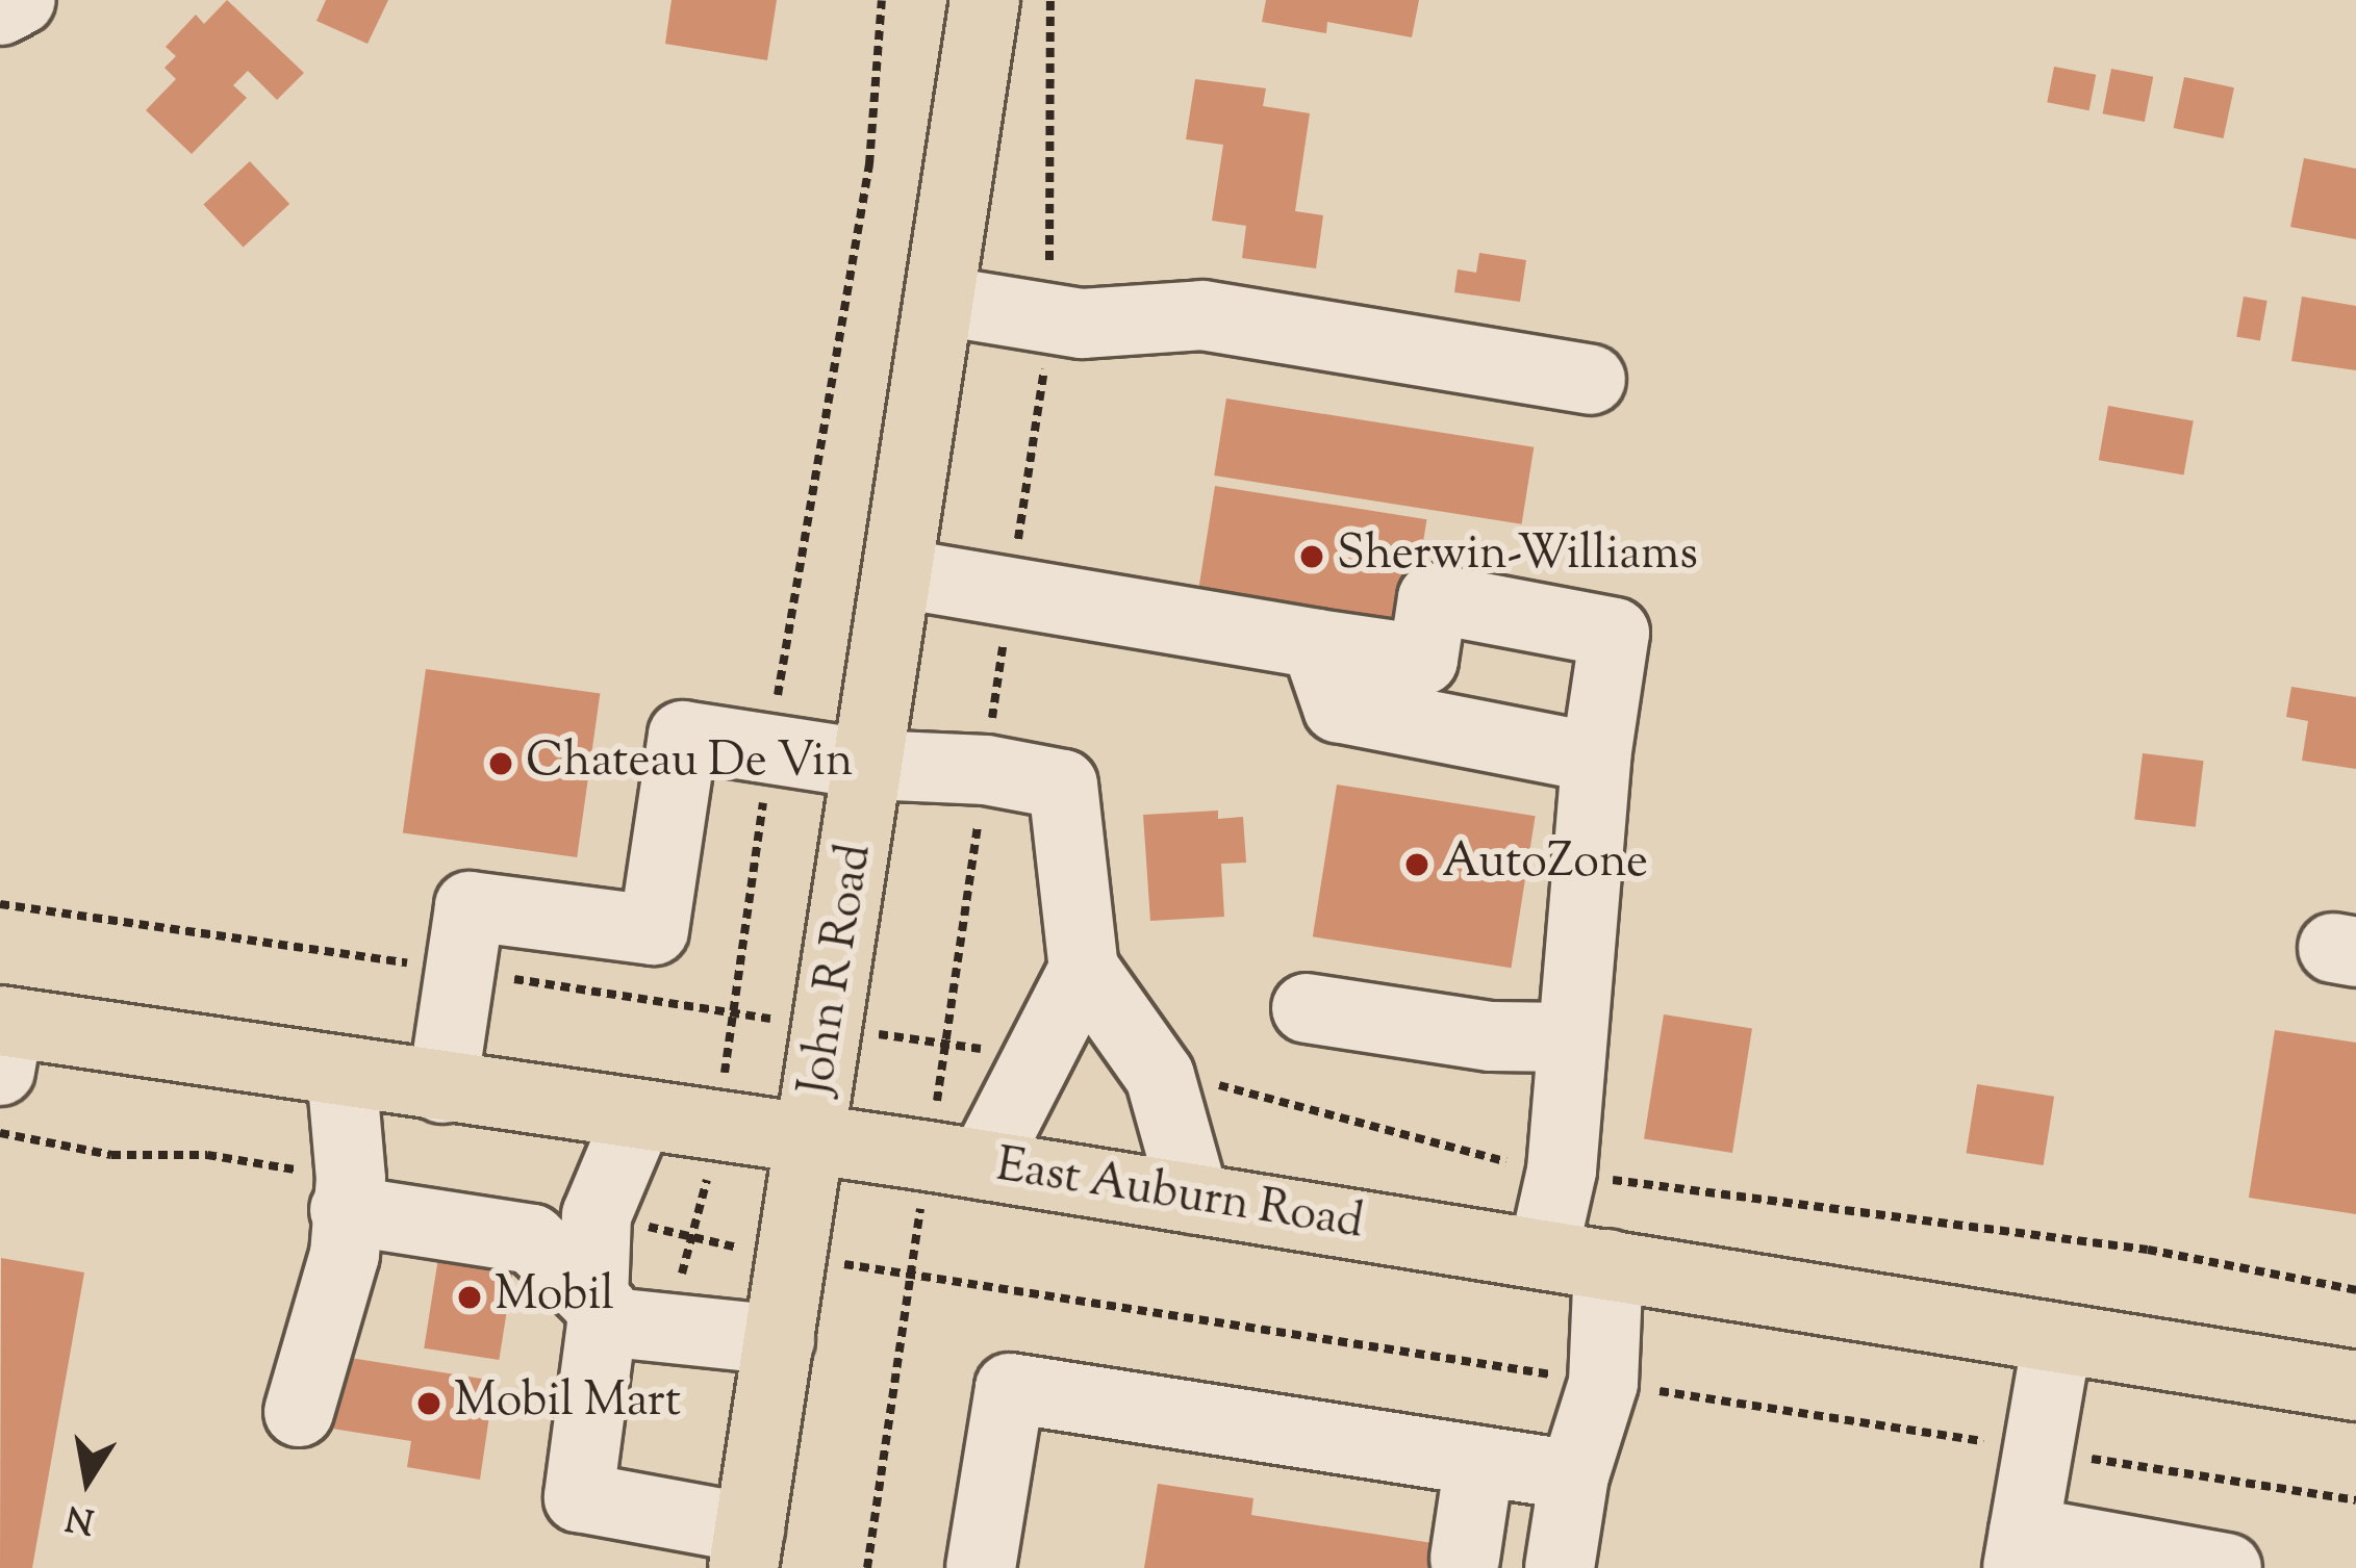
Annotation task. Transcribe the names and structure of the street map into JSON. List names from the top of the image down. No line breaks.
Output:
{"streets":{"main road":["John R Road","East Auburn Road"]},"crossings":[["John R Road","East Auburn Road"]],"places":["Sherwin-Williams","Chateau De Vin","AutoZone","Mobil","Mobil Mart"],"north":"bottom"}
